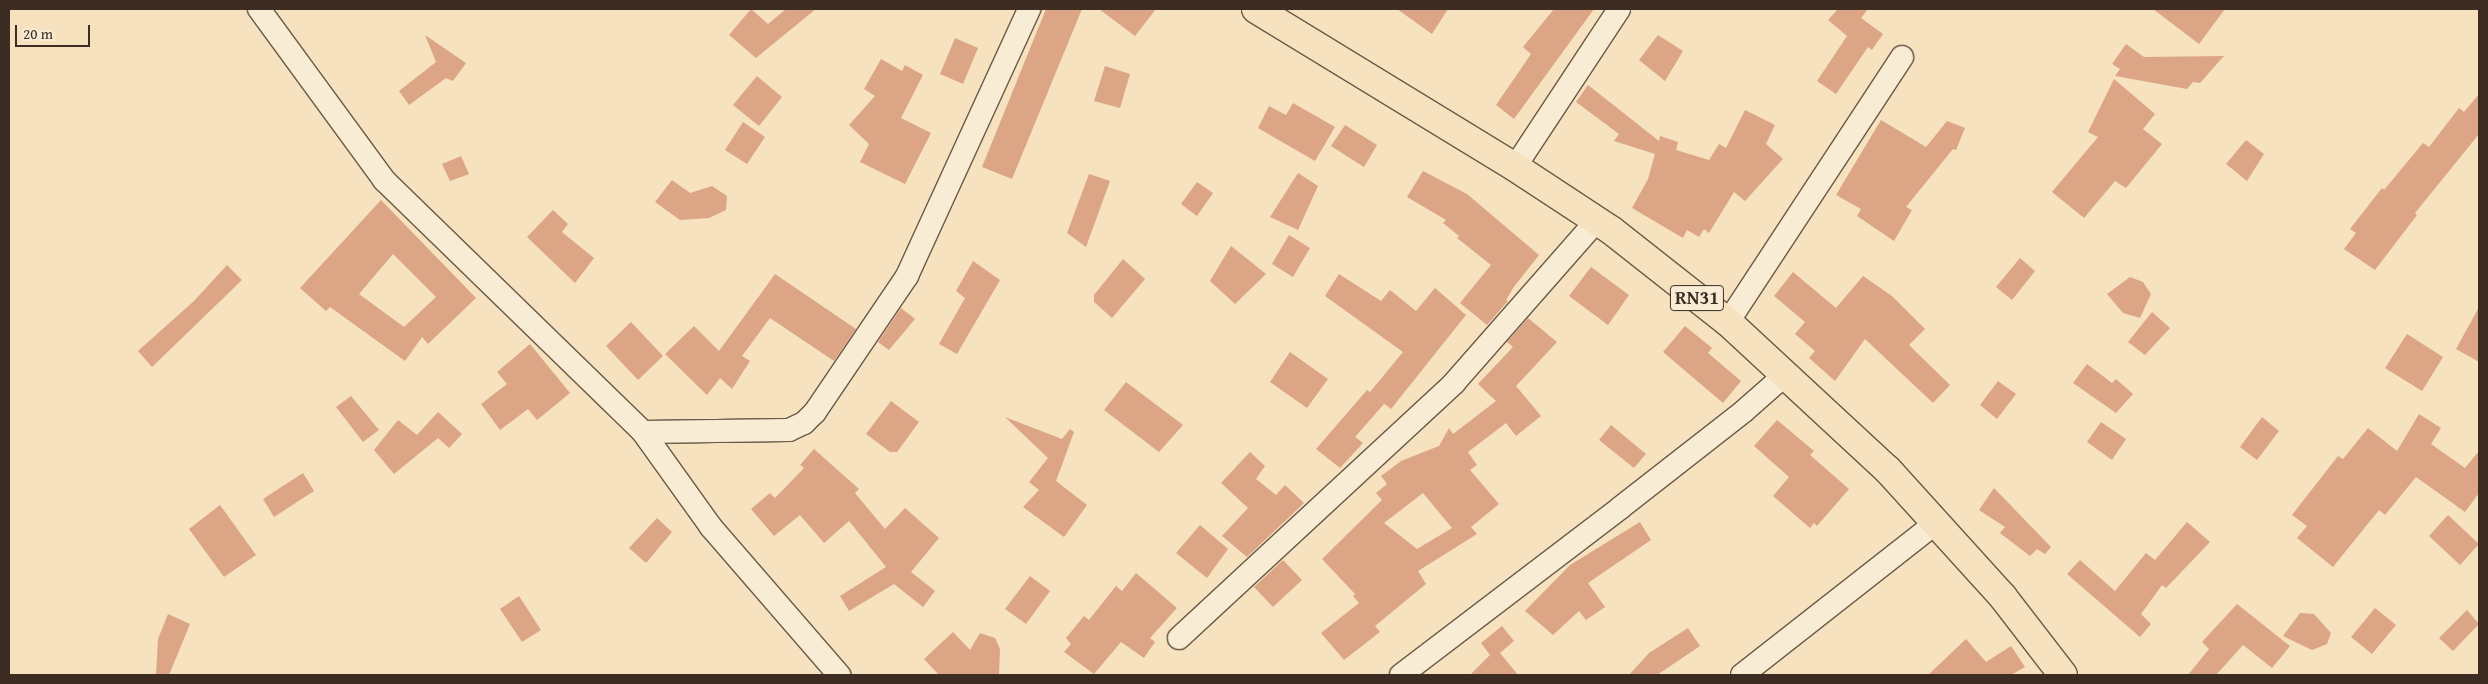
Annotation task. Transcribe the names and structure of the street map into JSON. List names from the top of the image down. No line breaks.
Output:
{"streets":{"main road":["RN31"]},"scale_bar":"20 m"}
